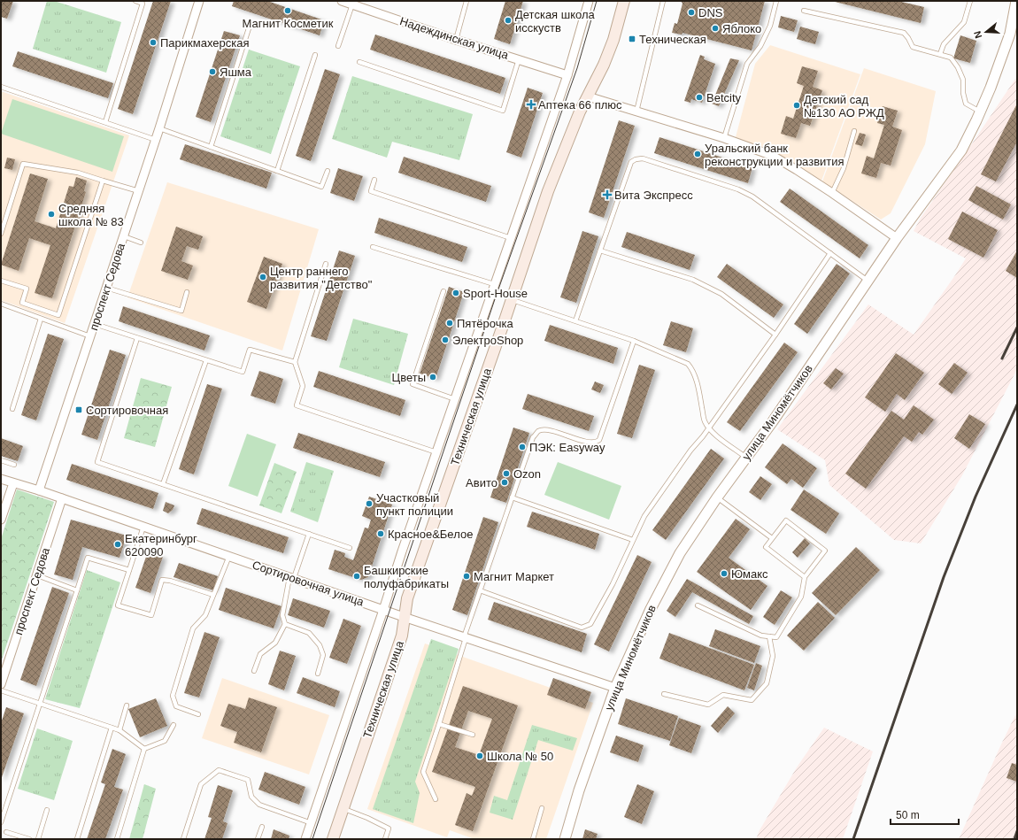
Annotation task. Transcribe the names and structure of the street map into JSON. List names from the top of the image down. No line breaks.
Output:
{"streets":{"main road":["Техническая улица"],"street":["Надеждинская улица","проспект Седова","улица Миномётчиков","Сортировочная улица"]},"crossings":[["проспект Седова","Сортировочная улица"],["улица Миномётчиков","Сортировочная улица"],["Техническая улица","Сортировочная улица"]],"places":{"other":["Магнит Косметик","DNS","Детская школа исскуств","Яблоко","Парикмахерская","Яшма","Betcity","Детский сад №130 АО РЖД","Уральский банк реконструкции и развития","Средняя школа № 83","Центр раннего развития \"Детство\"","Sport-House","Пятёрочка","ЭлектроShop","Цветы","ПЭК: Easyway","Ozon","Авито","Участковый пункт полиции","Красное&Белое","Екатеринбург 620090","Юмакс","Башкирские полуфабрикаты","Магнит Маркет","Школа № 50"],"transit":["Техническая","Сортировочная"],"health":["Аптека 66 плюс","Вита Экспресс"]},"scale_bar":"50 m","north":"left"}
